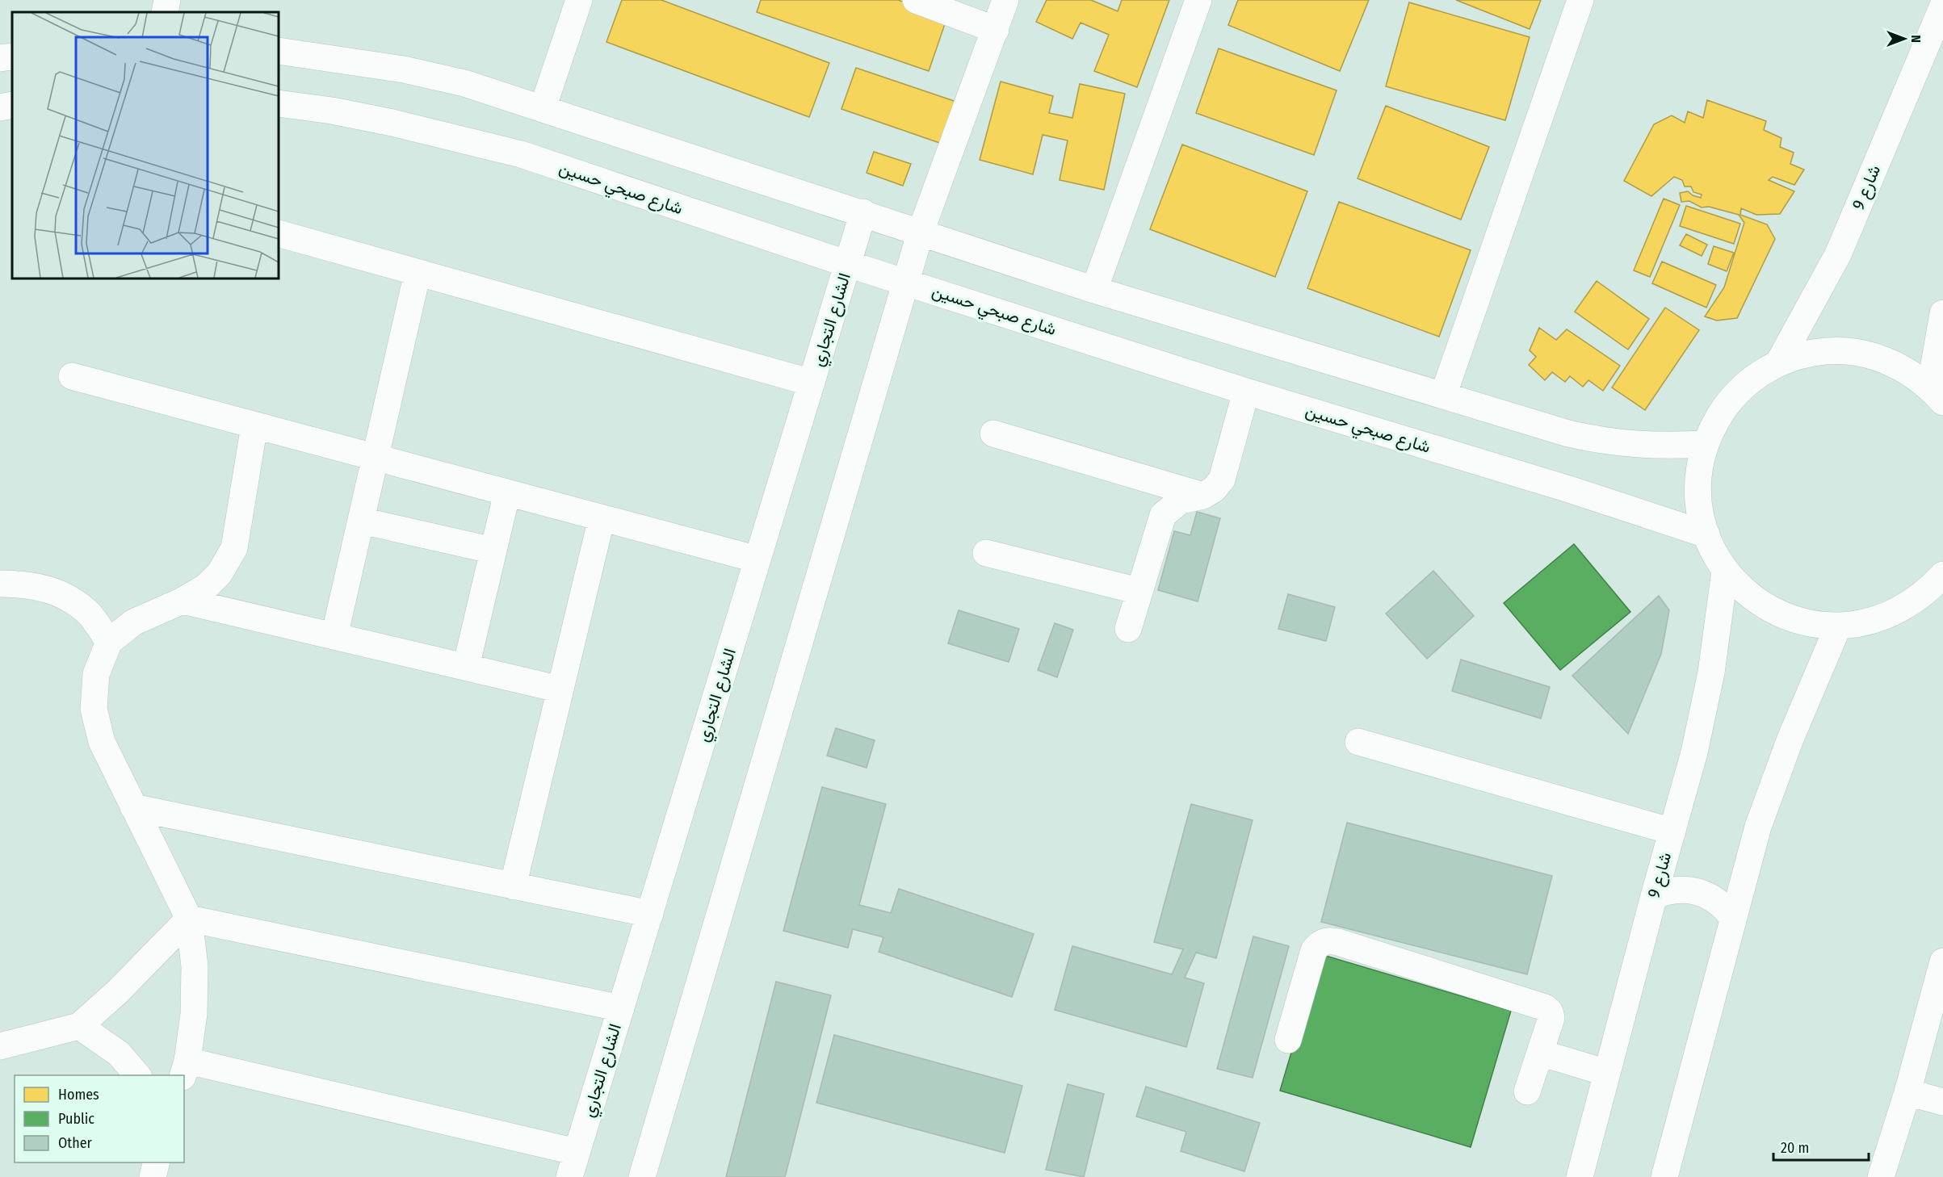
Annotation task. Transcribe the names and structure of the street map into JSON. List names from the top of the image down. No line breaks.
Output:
{"streets":{"street":["شارع 9","شارع صبحي حسين","الشارع التجاري"]},"crossings":[["شارع صبحي حسين","الشارع التجاري"]],"legend":["Homes","Public","Other"],"scale_bar":"20 m","north":"right"}
